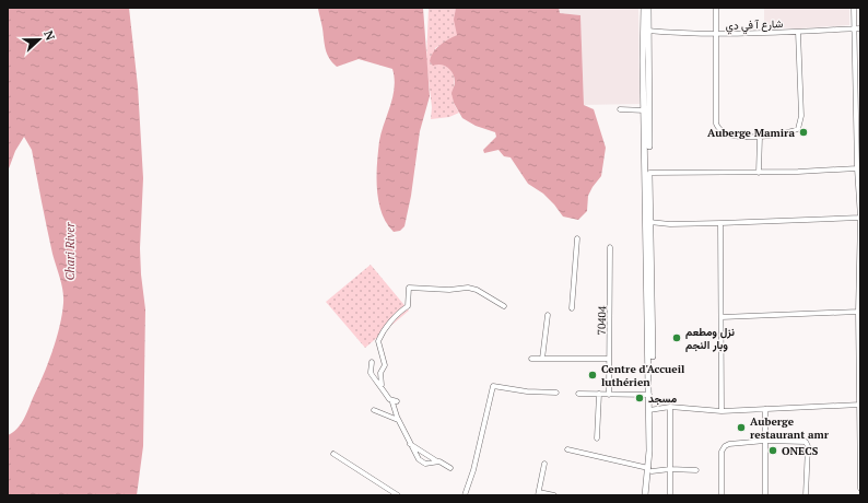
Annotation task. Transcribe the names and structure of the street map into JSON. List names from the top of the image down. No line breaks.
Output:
{"streets":{"street":["شارع آ في دي","70404"]},"water":["Chari River"],"places":["Auberge Mamira","نزل ومطعم وبار النجم","Centre d'Accueil luthérien","مسجد","Auberge restaurant amr","ONECS"],"north":"right"}
